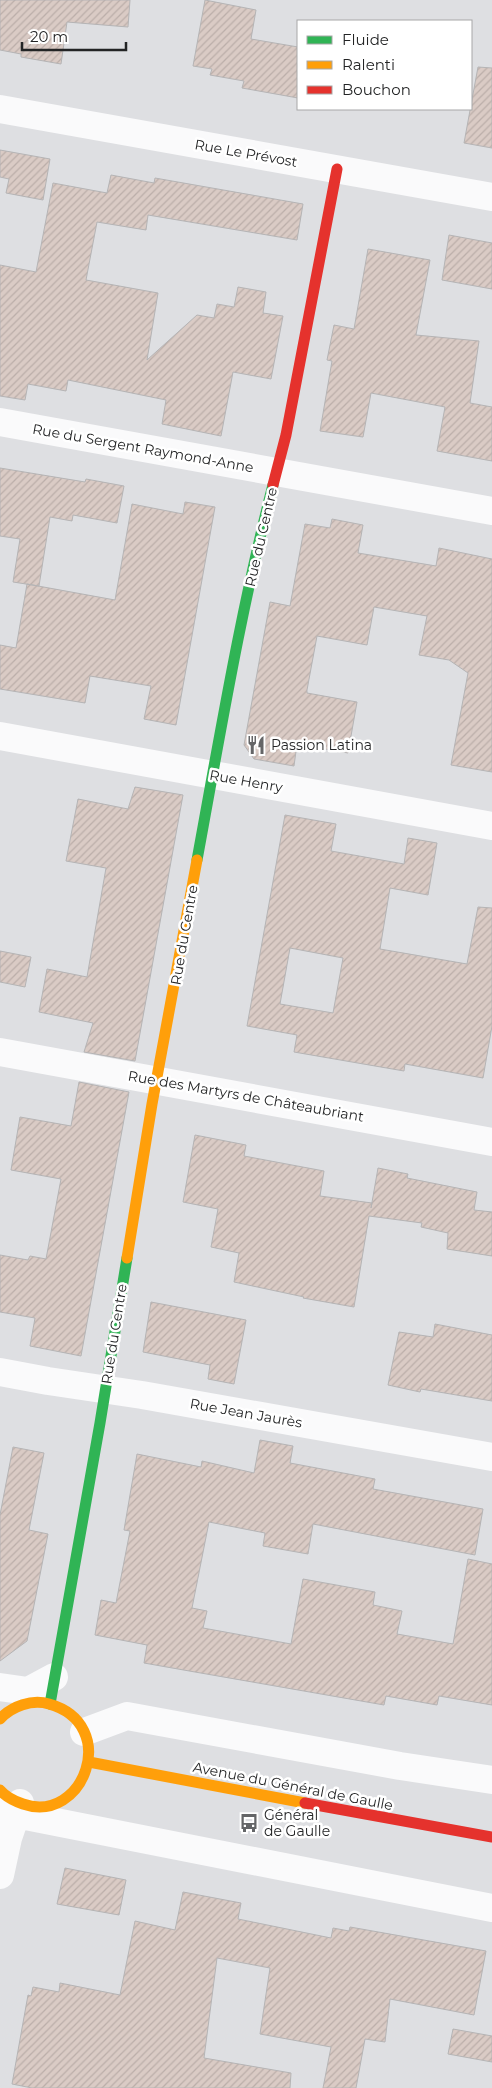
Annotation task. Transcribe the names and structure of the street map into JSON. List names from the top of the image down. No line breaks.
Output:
{"streets":{"street":["Rue Le Prévost","Rue du Sergent Raymond-Anne","Rue du Centre","Rue Henry","Rue des Martyrs de Châteaubriant","Rue Jean Jaurès","Avenue du Général de Gaulle"]},"crossings":[["Rue Le Prévost","Rue du Centre"],["Rue du Sergent Raymond-Anne","Rue du Centre"],["Rue du Centre","Rue Henry"],["Rue du Centre","Rue des Martyrs de Châteaubriant"],["Rue du Centre","Rue Jean Jaurès"]],"places":{"restaurant":["Passion Latina"],"bus stop":["Général de Gaulle"]},"legend":["Fluide","Ralenti","Bouchon"],"scale_bar":"20 m"}
